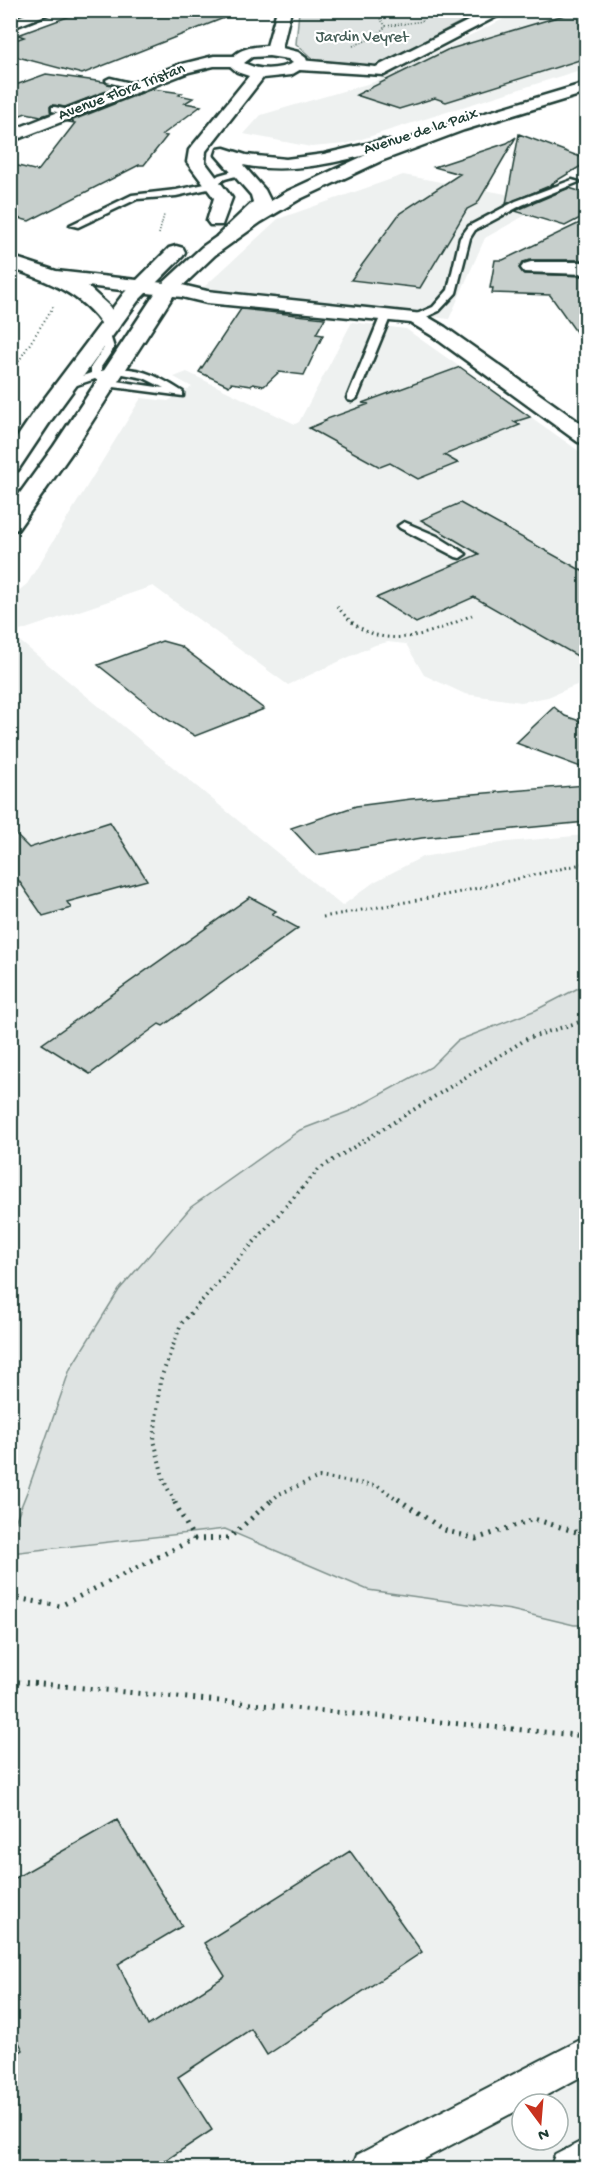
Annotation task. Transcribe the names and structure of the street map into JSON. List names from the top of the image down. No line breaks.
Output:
{"streets":{"street":["Avenue Flora Tristan","Avenue de la Paix"]},"parks":["Jardin Veyret"],"north":"bottom"}
